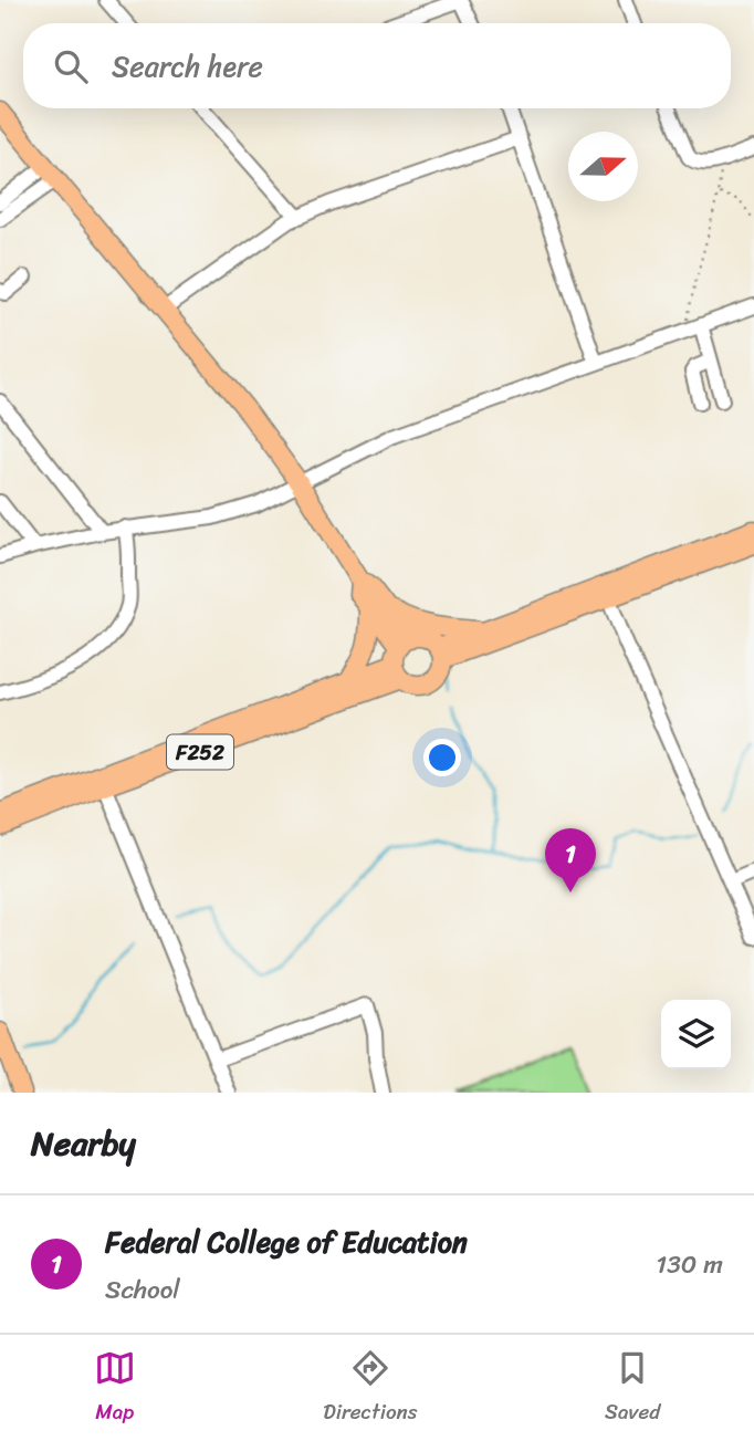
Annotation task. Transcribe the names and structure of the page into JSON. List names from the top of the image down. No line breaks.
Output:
{"streets":{"main road":["F252"]},"north":"right","page":{"search":"Search here","pins":"1","heading":"Nearby","list":[{"mark":"1","name":"Federal College of Education","note":"School","value":"130 m"}],"nav":["Map","Directions","Saved"]}}
